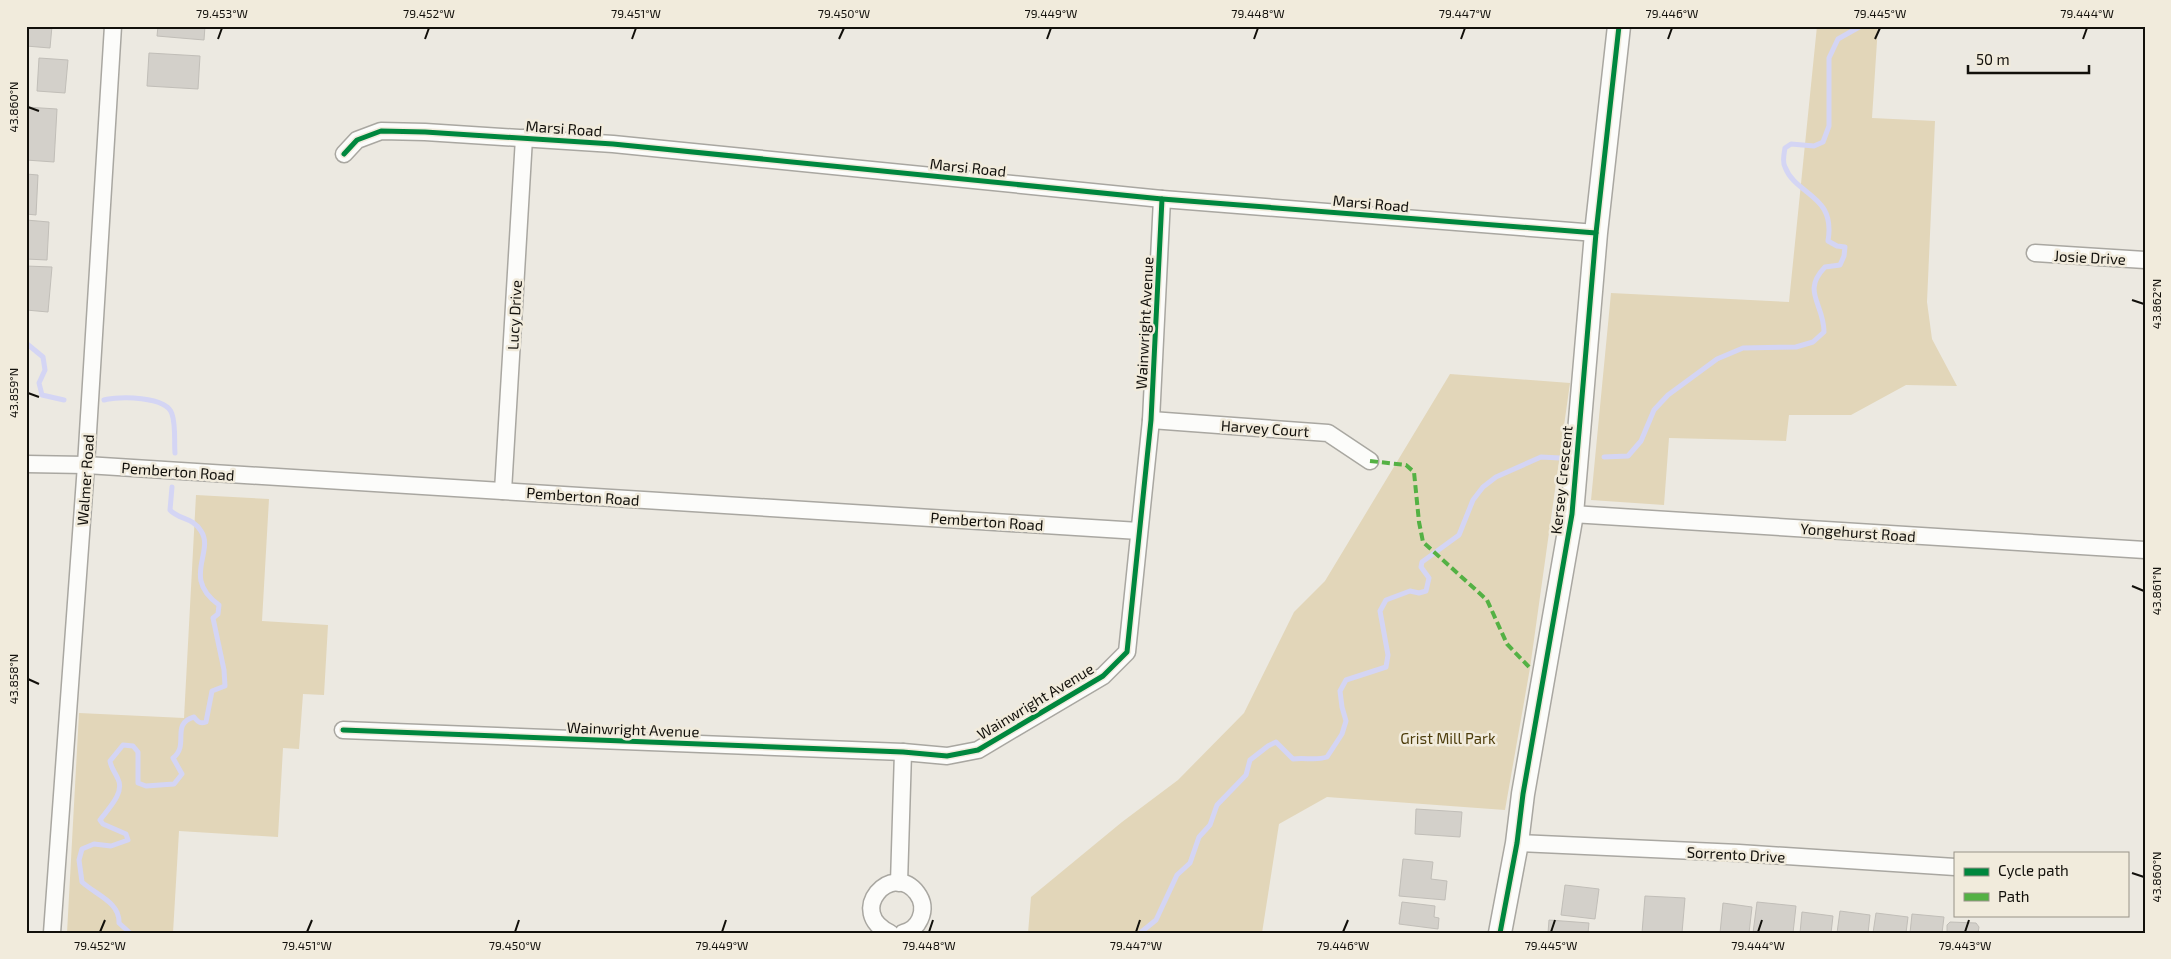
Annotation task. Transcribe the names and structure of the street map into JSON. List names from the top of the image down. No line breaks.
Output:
{"streets":{"street":["Marsi Road","Josie Drive","Lucy Drive","Wainwright Avenue","Harvey Court","Pemberton Road","Walmer Road","Kersey Crescent","Yongehurst Road","Sorrento Drive"]},"crossings":[["Marsi Road","Lucy Drive"],["Marsi Road","Wainwright Avenue"],["Marsi Road","Kersey Crescent"],["Lucy Drive","Pemberton Road"],["Wainwright Avenue","Harvey Court"],["Wainwright Avenue","Pemberton Road"],["Pemberton Road","Walmer Road"],["Kersey Crescent","Yongehurst Road"],["Kersey Crescent","Sorrento Drive"]],"parks":["Grist Mill Park"],"legend":["Cycle path","Path"],"scale_bar":"50 m","coordinates":["79.453°W","79.452°W","79.451°W","79.450°W","79.449°W","79.448°W","79.447°W","79.446°W","79.445°W","79.444°W","43.860°N","43.862°N","43.859°N","43.861°N","43.858°N","79.443°W"]}
